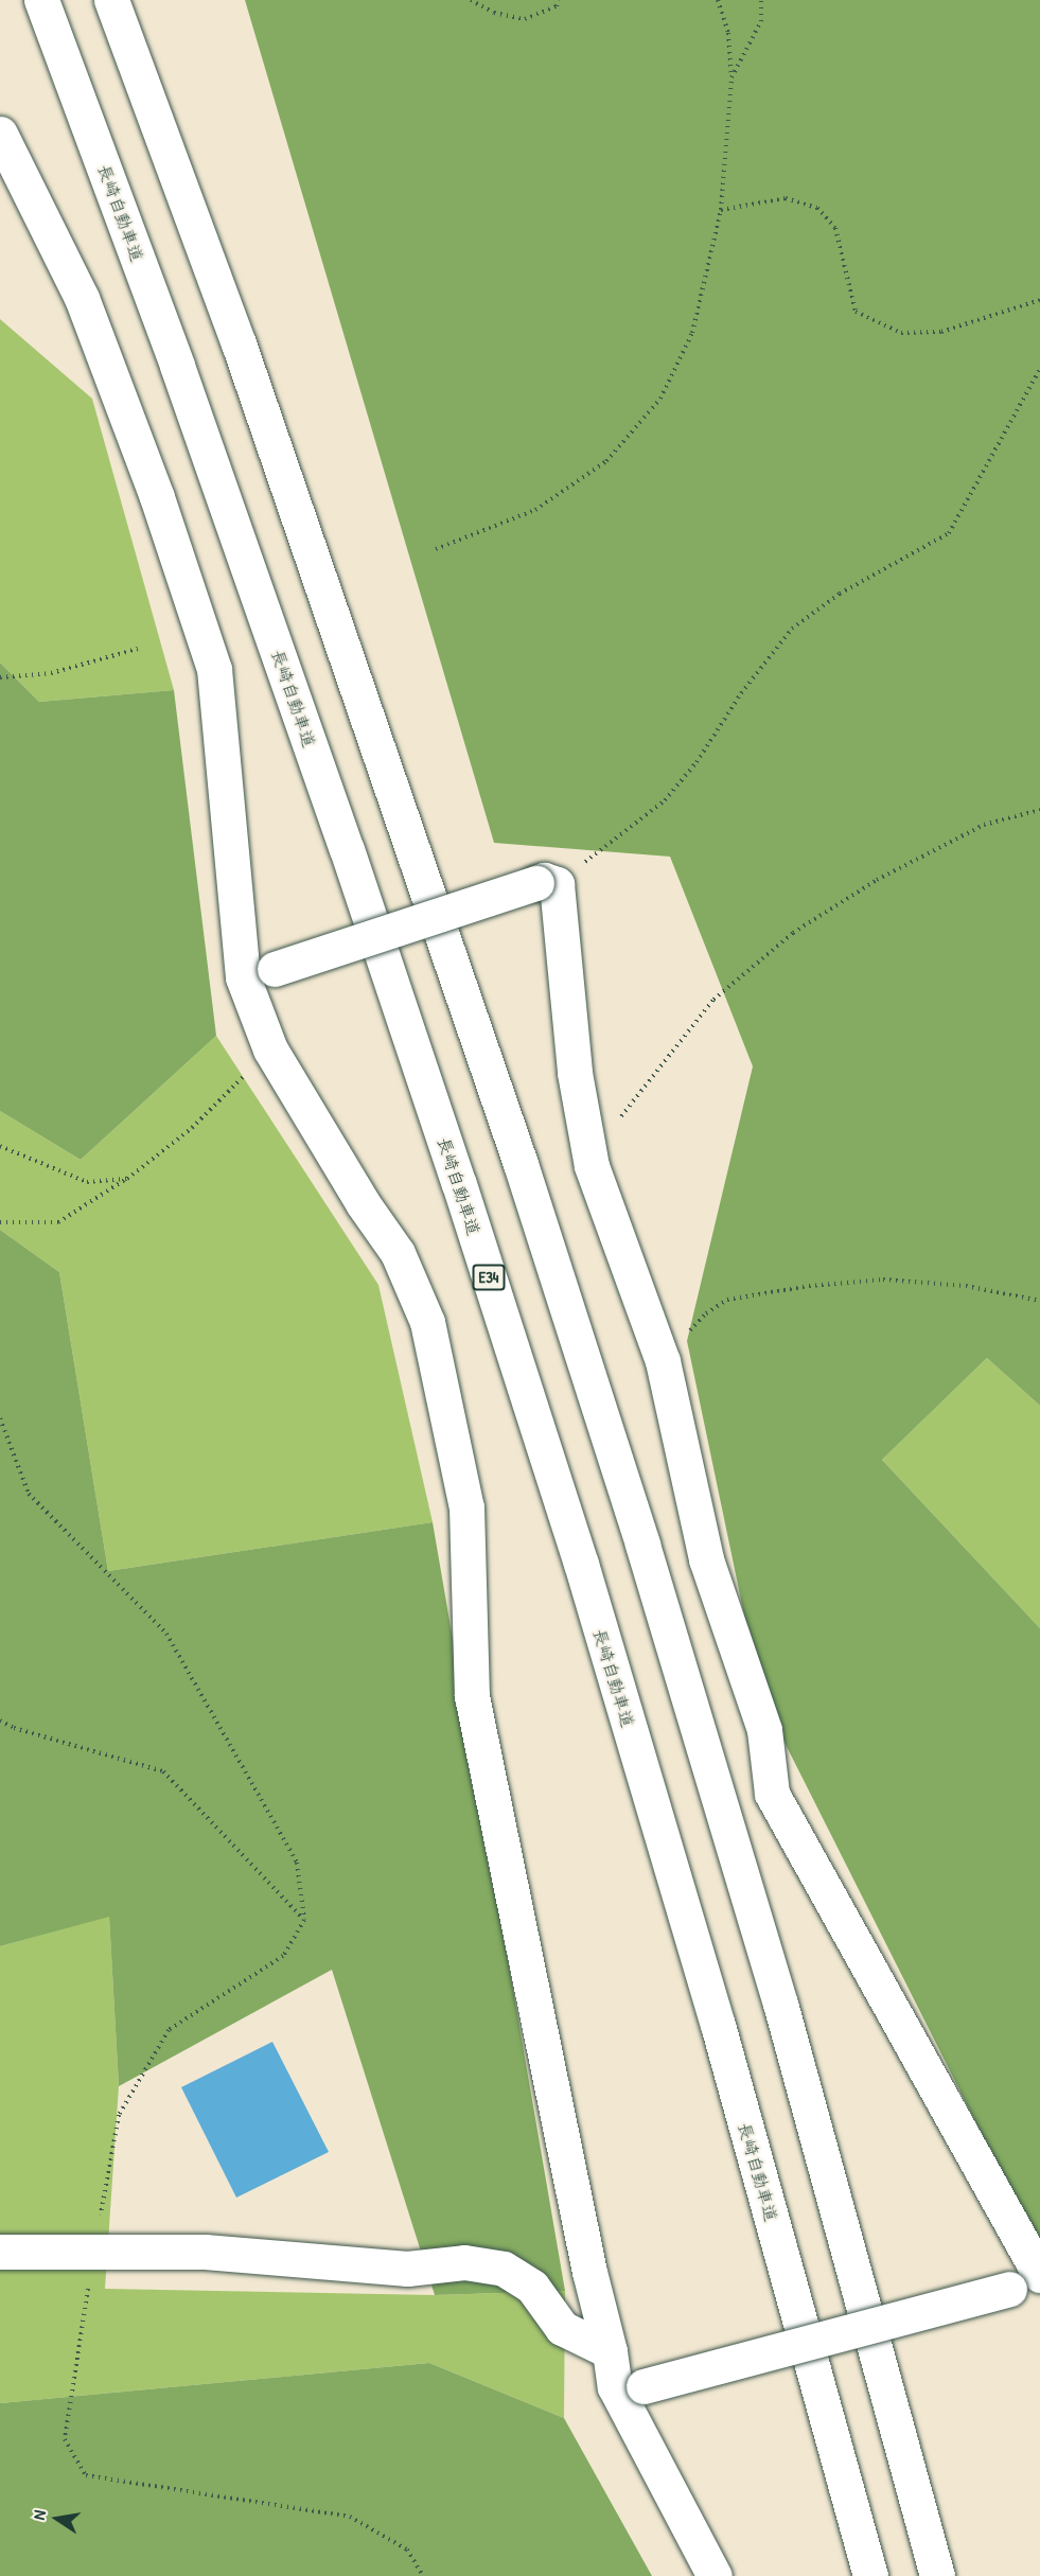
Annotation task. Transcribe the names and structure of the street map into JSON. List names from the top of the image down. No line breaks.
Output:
{"streets":{"main road":["長崎自動車道","E34"]},"north":"left"}
